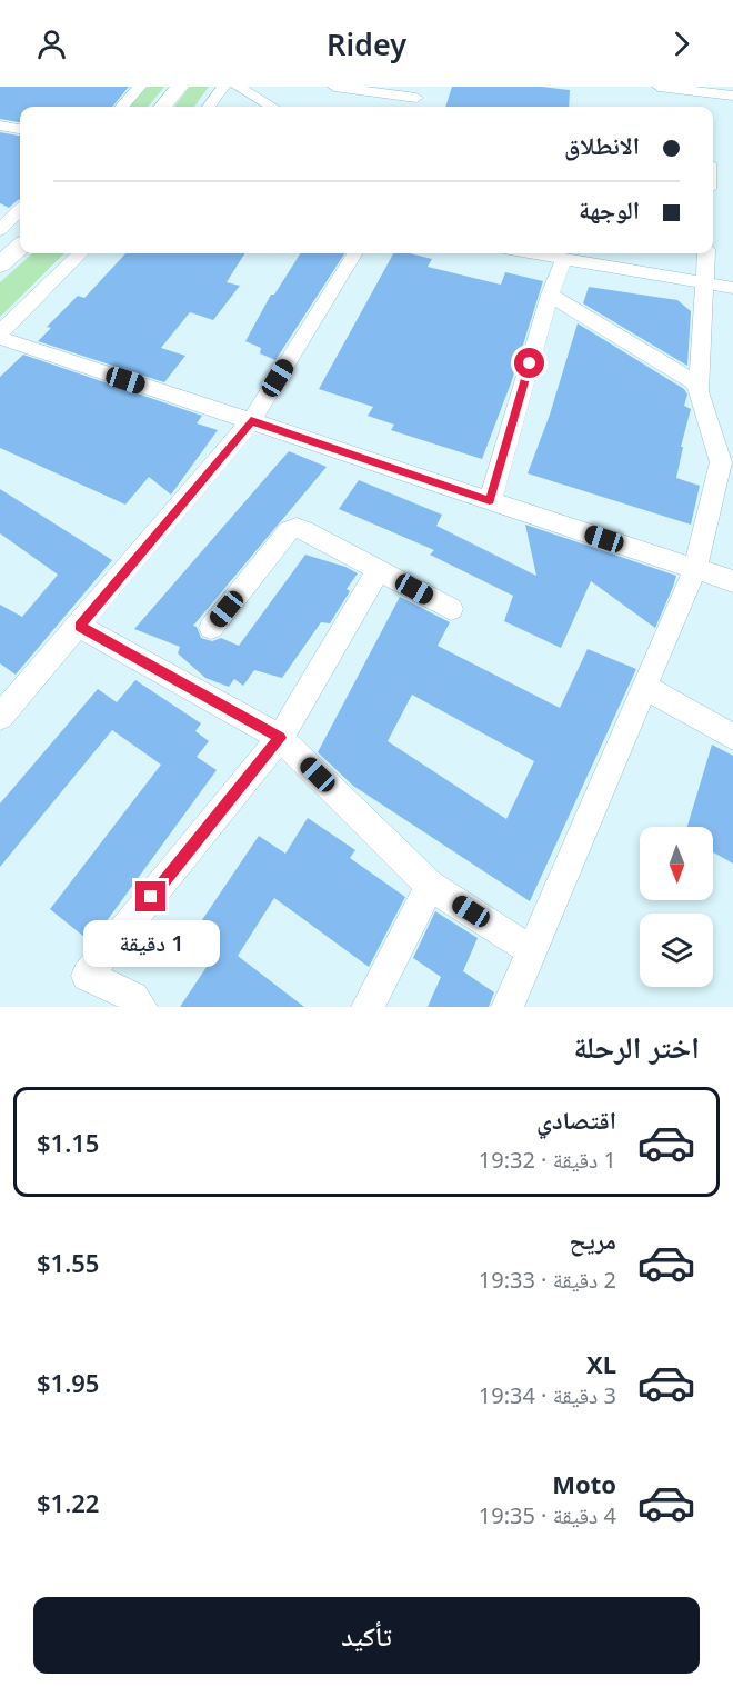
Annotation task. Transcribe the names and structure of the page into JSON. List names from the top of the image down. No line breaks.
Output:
{"north":"bottom","page":{"header":"Ridey","banner":["الانطلاق","الوجهة"],"bubble":"1 دقيقة","heading":"اختر الرحلة","list":[{"name":"اقتصادي","note":"1 دقيقة · 19:32","value":"$1.15"},{"name":"مريح","note":"2 دقيقة · 19:33","value":"$1.55"},{"name":"XL","note":"3 دقيقة · 19:34","value":"$1.95"},{"name":"Moto","note":"4 دقيقة · 19:35","value":"$1.22"}],"buttons":"تأكيد"}}
